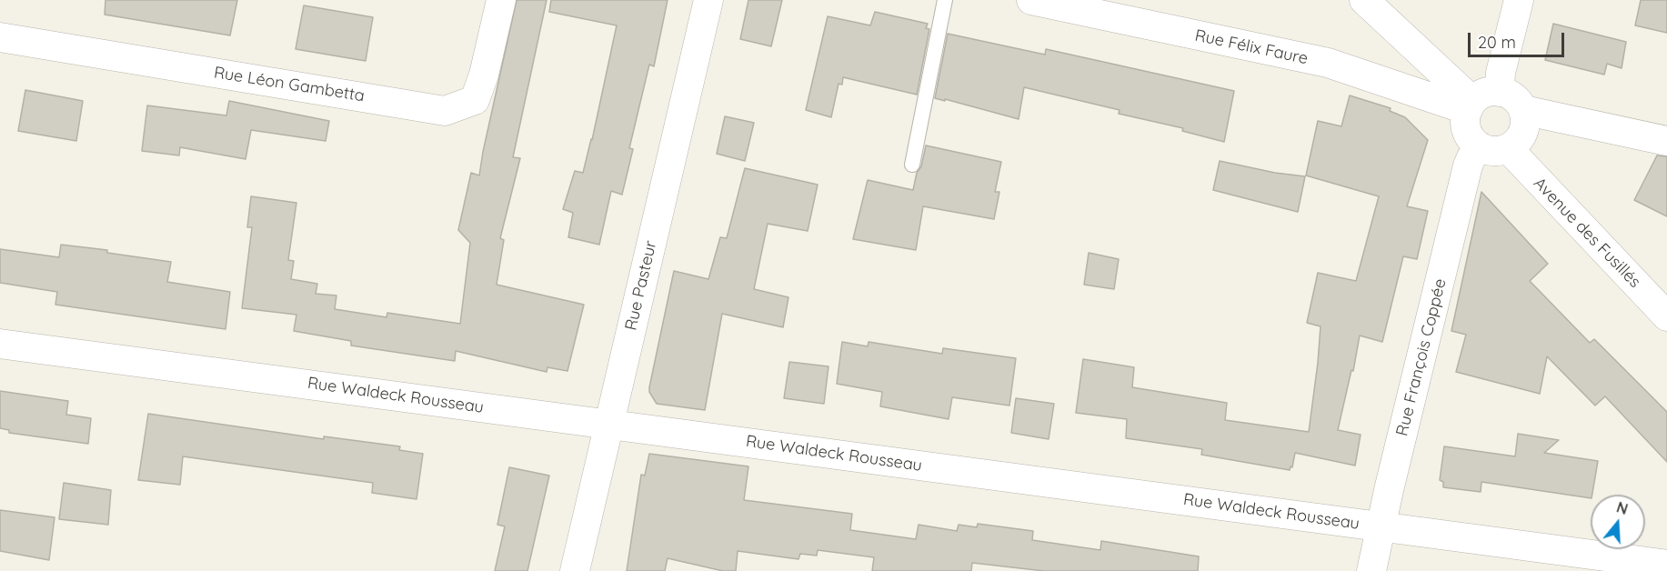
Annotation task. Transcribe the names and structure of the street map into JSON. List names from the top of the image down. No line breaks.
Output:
{"streets":{"street":["Rue Félix Faure","Rue Léon Gambetta","Avenue des Fusillés","Rue Pasteur","Rue François Coppée","Rue Waldeck Rousseau"]},"crossings":[["Rue Félix Faure","Avenue des Fusillés"],["Rue Félix Faure","Rue François Coppée"],["Avenue des Fusillés","Rue François Coppée"],["Rue Pasteur","Rue Waldeck Rousseau"],["Rue François Coppée","Rue Waldeck Rousseau"]],"scale_bar":"20 m","north":"top"}
